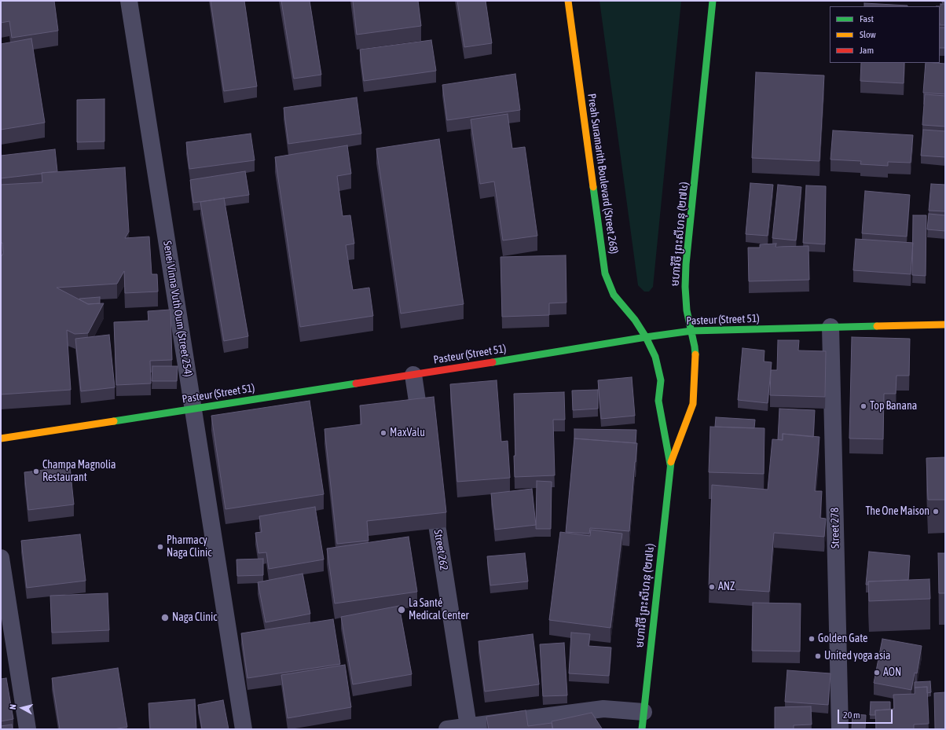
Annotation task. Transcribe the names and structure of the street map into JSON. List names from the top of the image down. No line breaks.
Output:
{"streets":{"main road":["Preah Suramarith Boulevard (Street 268)","មហាវិថី ព្រះសីហនុ (២៧៤)","Pasteur (Street 51)"],"street":["Senei Vinna Vuth Oum (Street 254)","Street 278","Street 262"]},"crossings":[["Preah Suramarith Boulevard (Street 268)","មហាវិថី ព្រះសីហនុ (២៧៤)"],["Preah Suramarith Boulevard (Street 268)","Pasteur (Street 51)"],["មហាវិថី ព្រះសីហនុ (២៧៤)","Pasteur (Street 51)"],["Senei Vinna Vuth Oum (Street 254)","Pasteur (Street 51)"],["Pasteur (Street 51)","Street 278"]],"places":["Top Banana","MaxValu","Champa Magnolia Restaurant","The One Maison","Pharmacy Naga Clinic","ANZ","La Santé Medical Center","Naga Clinic","Golden Gate","United yoga asia","AON"],"legend":["Fast","Slow","Jam"],"scale_bar":"20 m","north":"left"}
